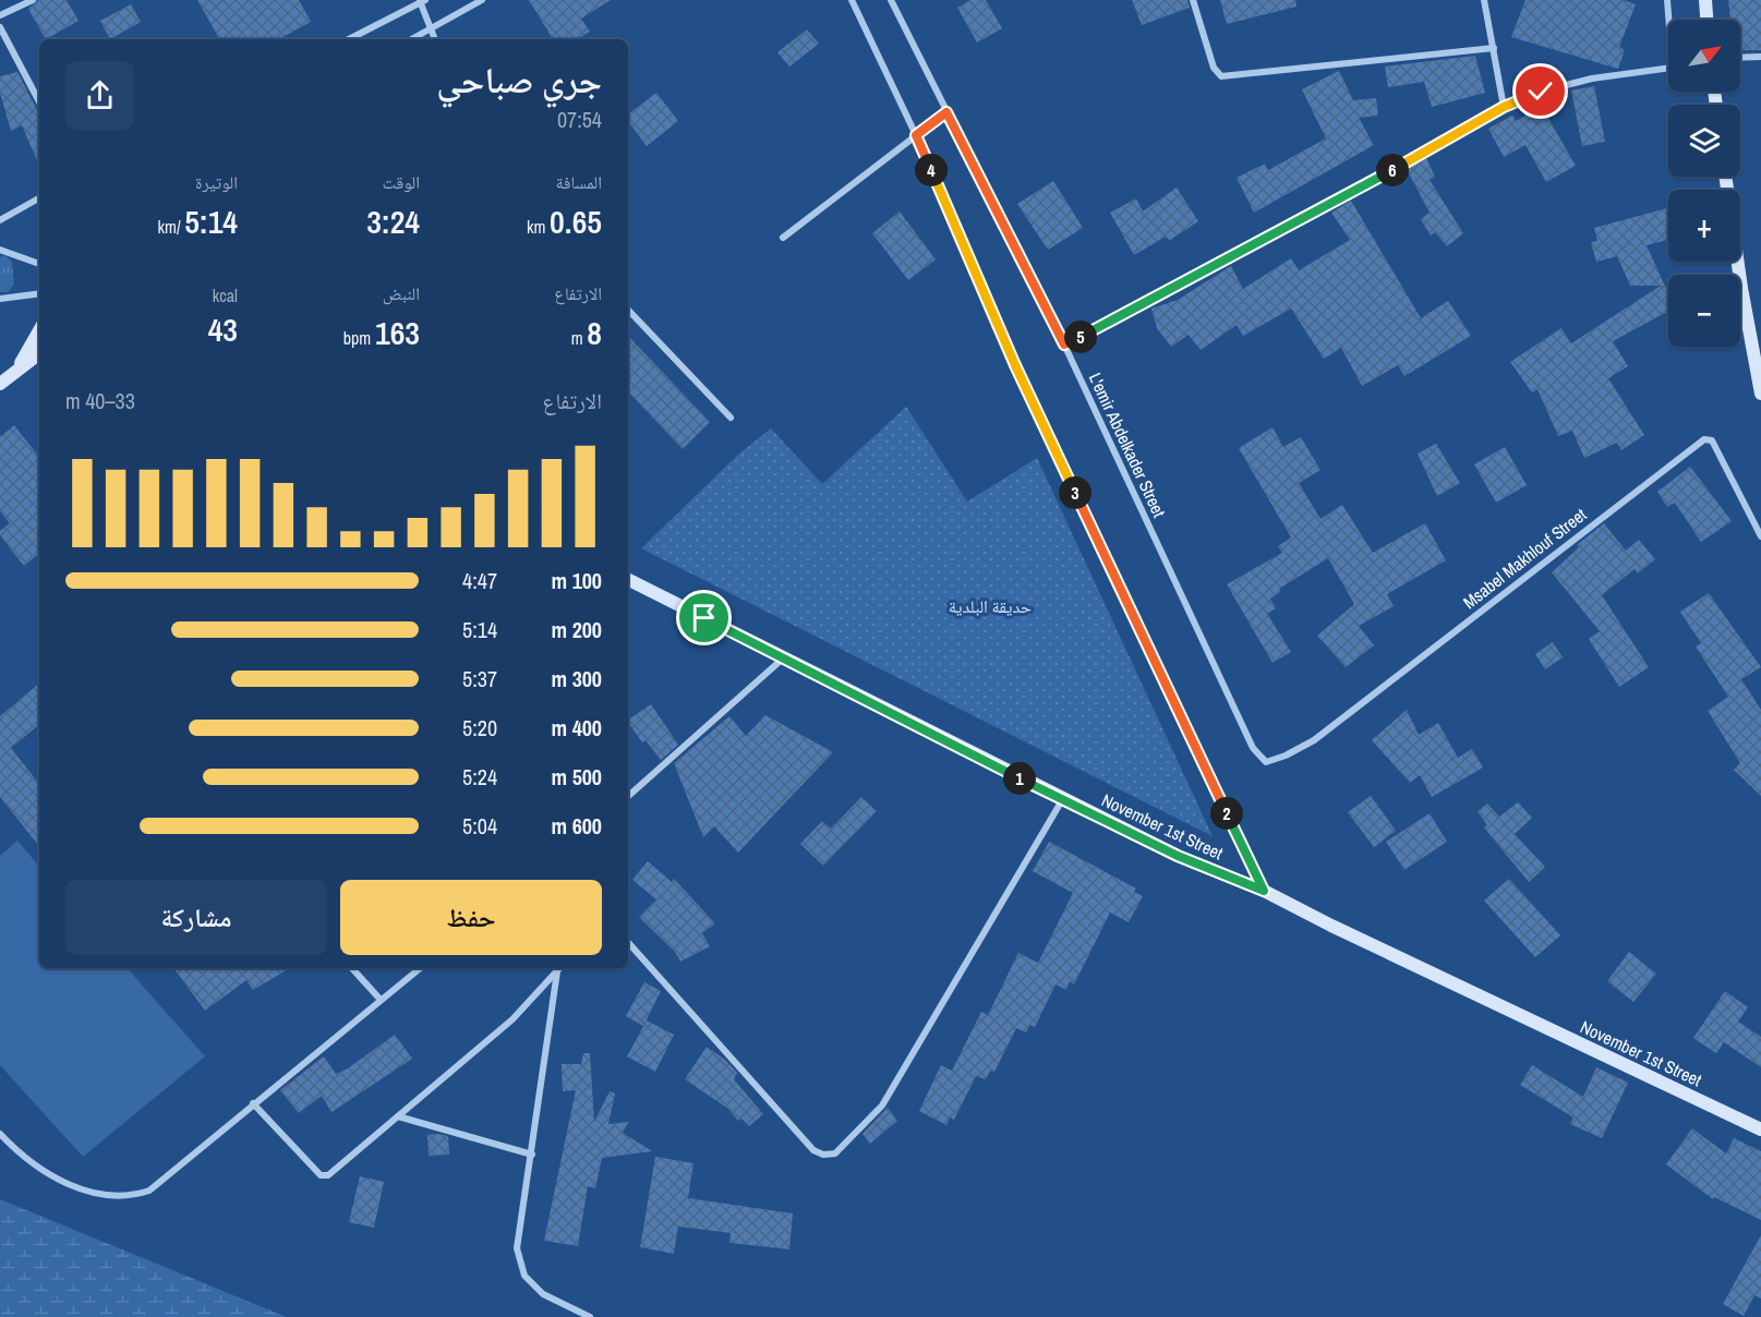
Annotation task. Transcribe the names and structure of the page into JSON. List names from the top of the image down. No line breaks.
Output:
{"streets":{"main road":["November 1st Street"],"street":["L'emir Abdelkader Street","Msabel Makhlouf Street"]},"crossings":[["L'emir Abdelkader Street","Msabel Makhlouf Street"]],"parks":["حديقة البلدية"],"north":"top right","page":{"map_buttons":["+","−"],"heading":["جري صباحي","07:54"],"stats":[["المسافة","0.65 km"],["الوقت","3:24"],["الوتيرة","5:14 /km"],["الارتفاع","8 m"],["النبض","163 bpm"],["kcal","43"]],"pins":["4","6","5","3","1","2"],"chart":["الارتفاع","33–40 m"],"list":[{"name":"100 m","note":"4:47"},{"name":"200 m","note":"5:14"},{"name":"300 m","note":"5:37"},{"name":"400 m","note":"5:20"},{"name":"500 m","note":"5:24"},{"name":"600 m","note":"5:04"}],"buttons":["حفظ","مشاركة"]}}
